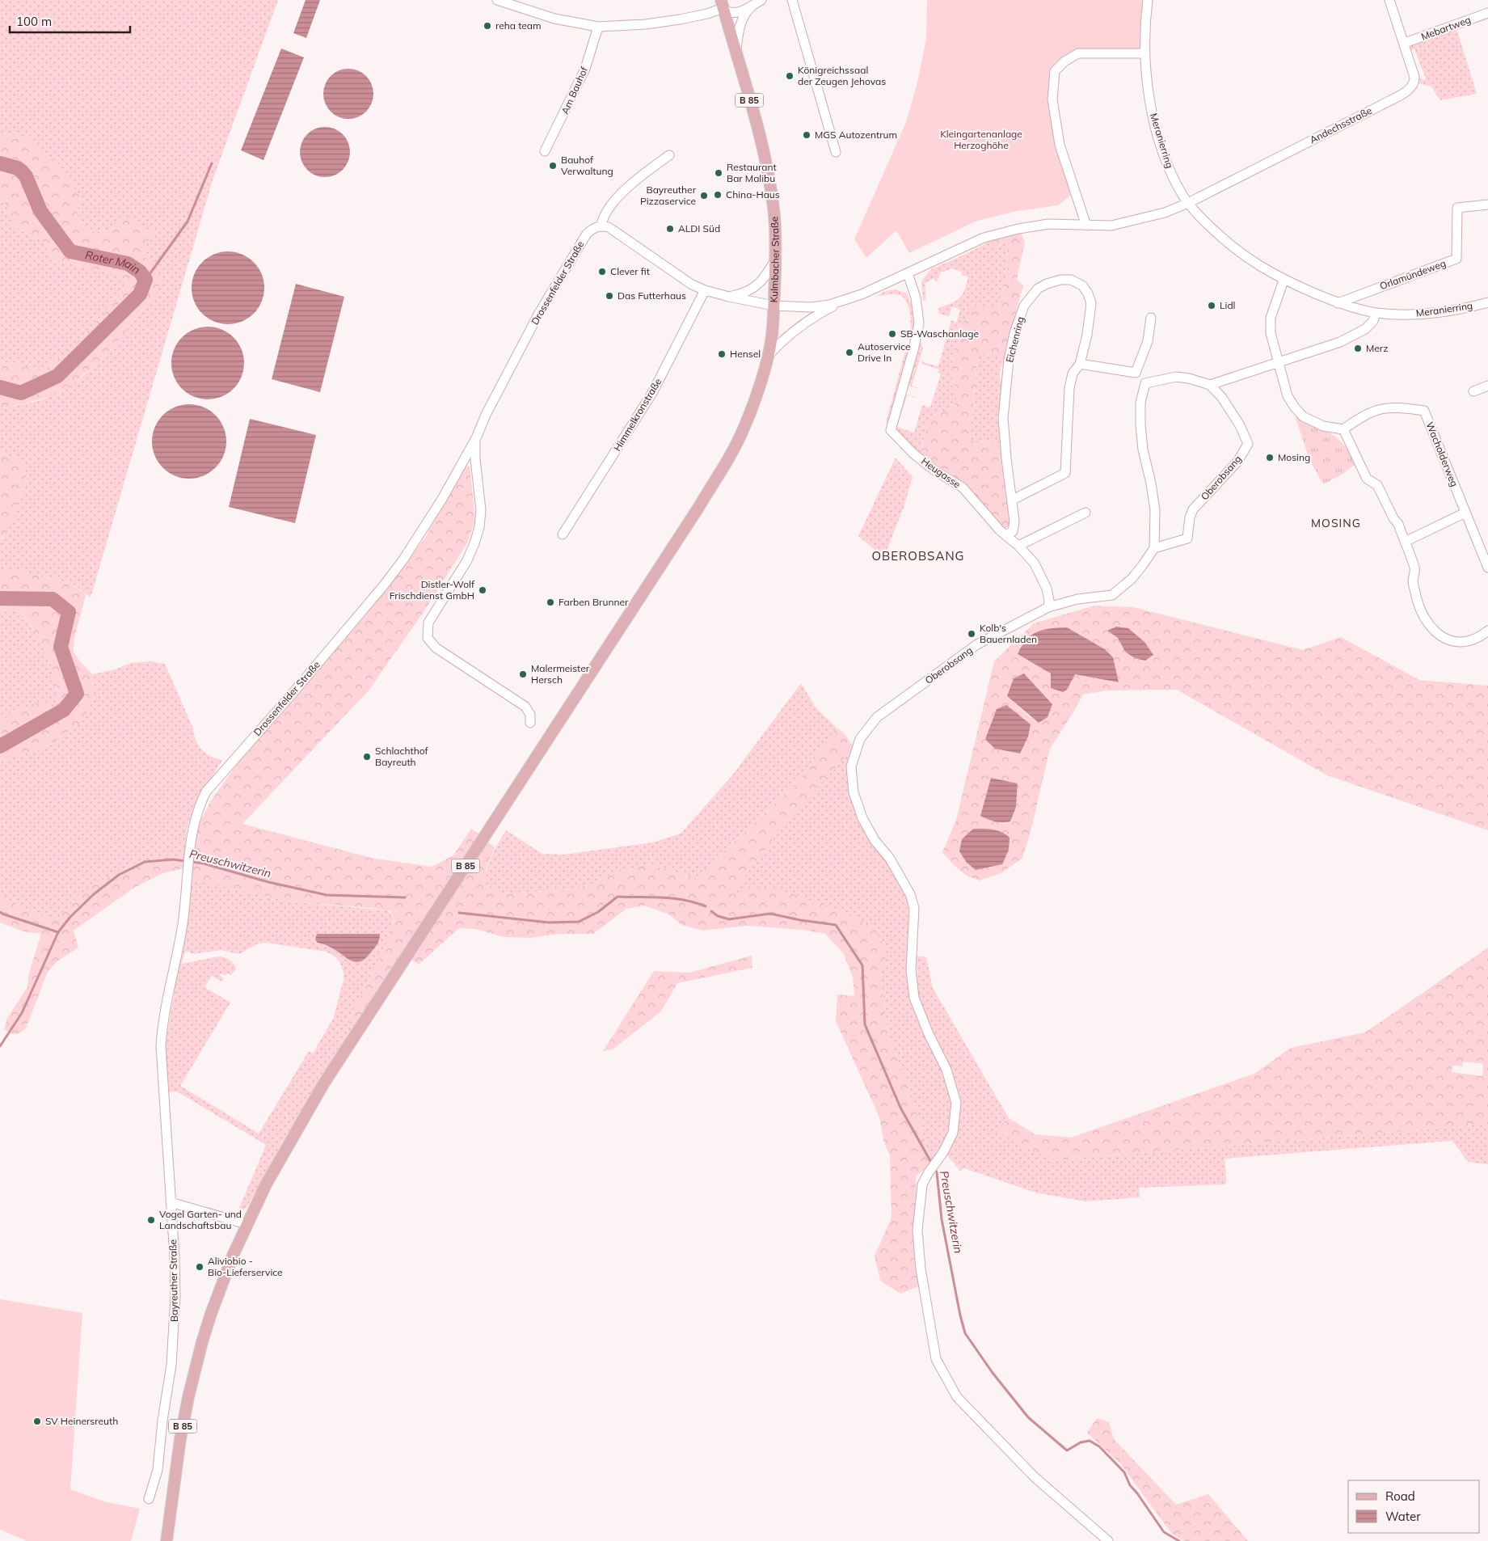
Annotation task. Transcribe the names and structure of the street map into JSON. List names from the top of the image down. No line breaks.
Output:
{"streets":{"main road":["B 85","Kulmbacher Straße"],"street":["Mebartweg","Am Bauhof","Andechsstraße","Meranierring","Orlamündeweg","Drossenfelder Straße","Eichenring","Himmelkronstraße","Wacholderweg","Heugasse","Oberobsang","Bayreuther Straße"]},"crossings":[["Mebartweg","Andechsstraße"],["B 85","Kulmbacher Straße"],["Andechsstraße","Meranierring"],["Meranierring","Orlamündeweg"],["Drossenfelder Straße","Bayreuther Straße"],["Eichenring","Heugasse"]],"districts":["MOSING","OBEROBSANG"],"water":["Roter Main","Preuschwitzerin"],"parks":["Kleingartenanlage Herzoghöhe"],"places":["reha team","Königreichssaal der Zeugen Jehovas","MGS Autozentrum","Bauhof Verwaltung","Restaurant Bar Malibu","China-Haus","Bayreuther Pizzaservice","ALDI Süd","Clever fit","Das Futterhaus","Lidl","SB-Waschanlage","Merz","Autoservice Drive In","Hensel","Mosing","Distler-Wolf Frischdienst GmbH","Farben Brunner","Kolb's Bauernladen","Malermeister Hersch","Schlachthof Bayreuth","Vogel Garten- und Landschaftsbau","Aliviobio - Bio-Lieferservice","SV Heinersreuth"],"legend":["Road","Water"],"scale_bar":"100 m"}
